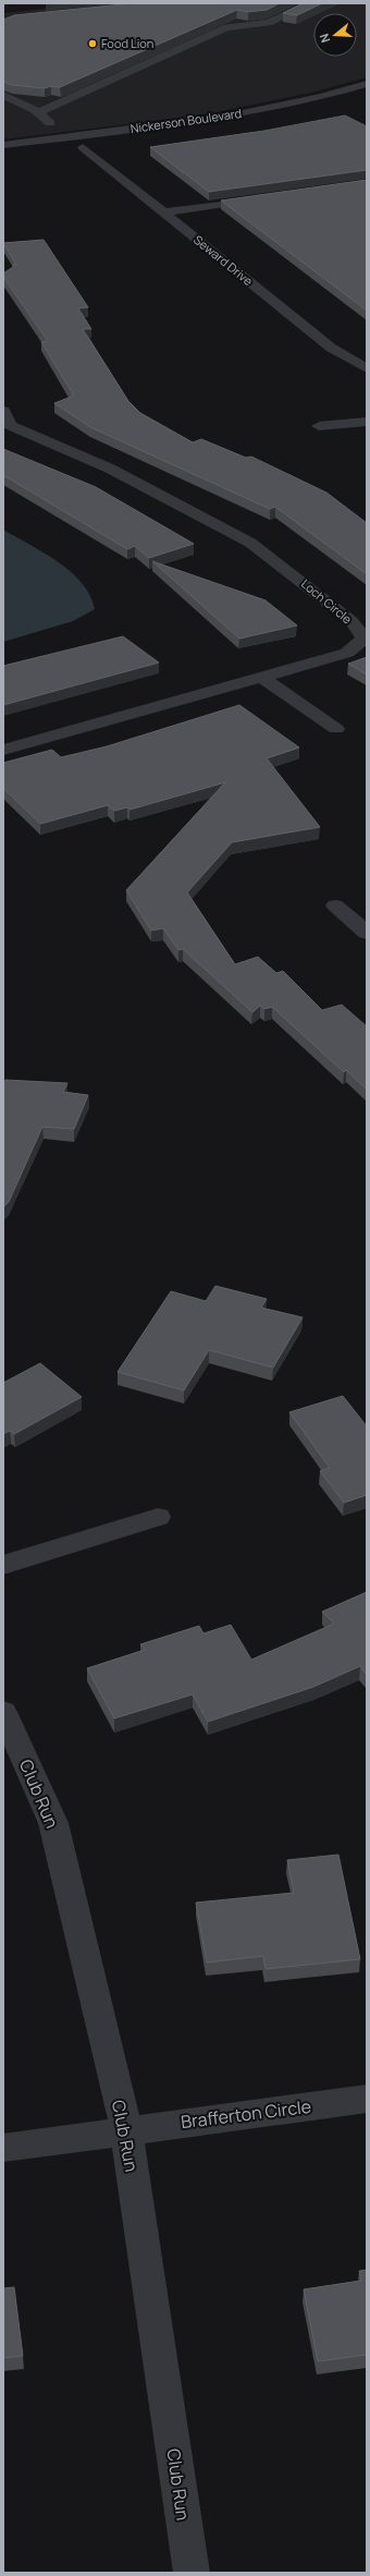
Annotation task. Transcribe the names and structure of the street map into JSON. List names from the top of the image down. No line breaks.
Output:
{"streets":{"street":["Nickerson Boulevard","Seward Drive","Loch Circle","Club Run","Brafferton Circle"]},"crossings":[["Nickerson Boulevard","Seward Drive"],["Club Run","Brafferton Circle"]],"places":["Food Lion"],"north":"left"}
